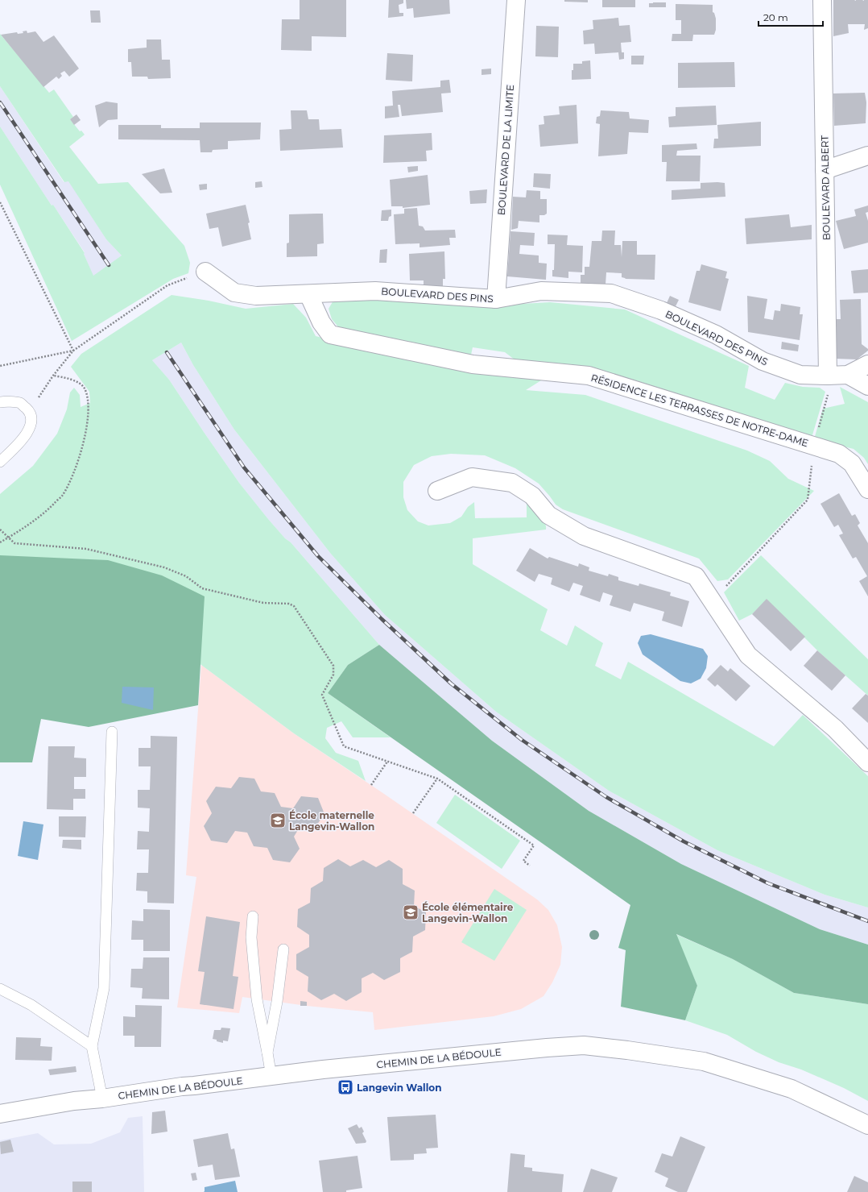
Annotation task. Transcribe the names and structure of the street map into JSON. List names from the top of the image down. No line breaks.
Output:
{"streets":{"street":["BOULEVARD DE LA LIMITE","BOULEVARD ALBERT","BOULEVARD DES PINS","RÉSIDENCE LES TERRASSES DE NOTRE-DAME","CHEMIN DE LA BÉDOULE"]},"crossings":[["BOULEVARD DE LA LIMITE","BOULEVARD DES PINS"],["BOULEVARD ALBERT","BOULEVARD DES PINS"],["BOULEVARD DES PINS","RÉSIDENCE LES TERRASSES DE NOTRE-DAME"]],"places":{"school or university":["École maternelle Langevin-Wallon","École élémentaire Langevin-Wallon"],"bus stop":["Langevin Wallon"]},"scale_bar":"20 m"}
